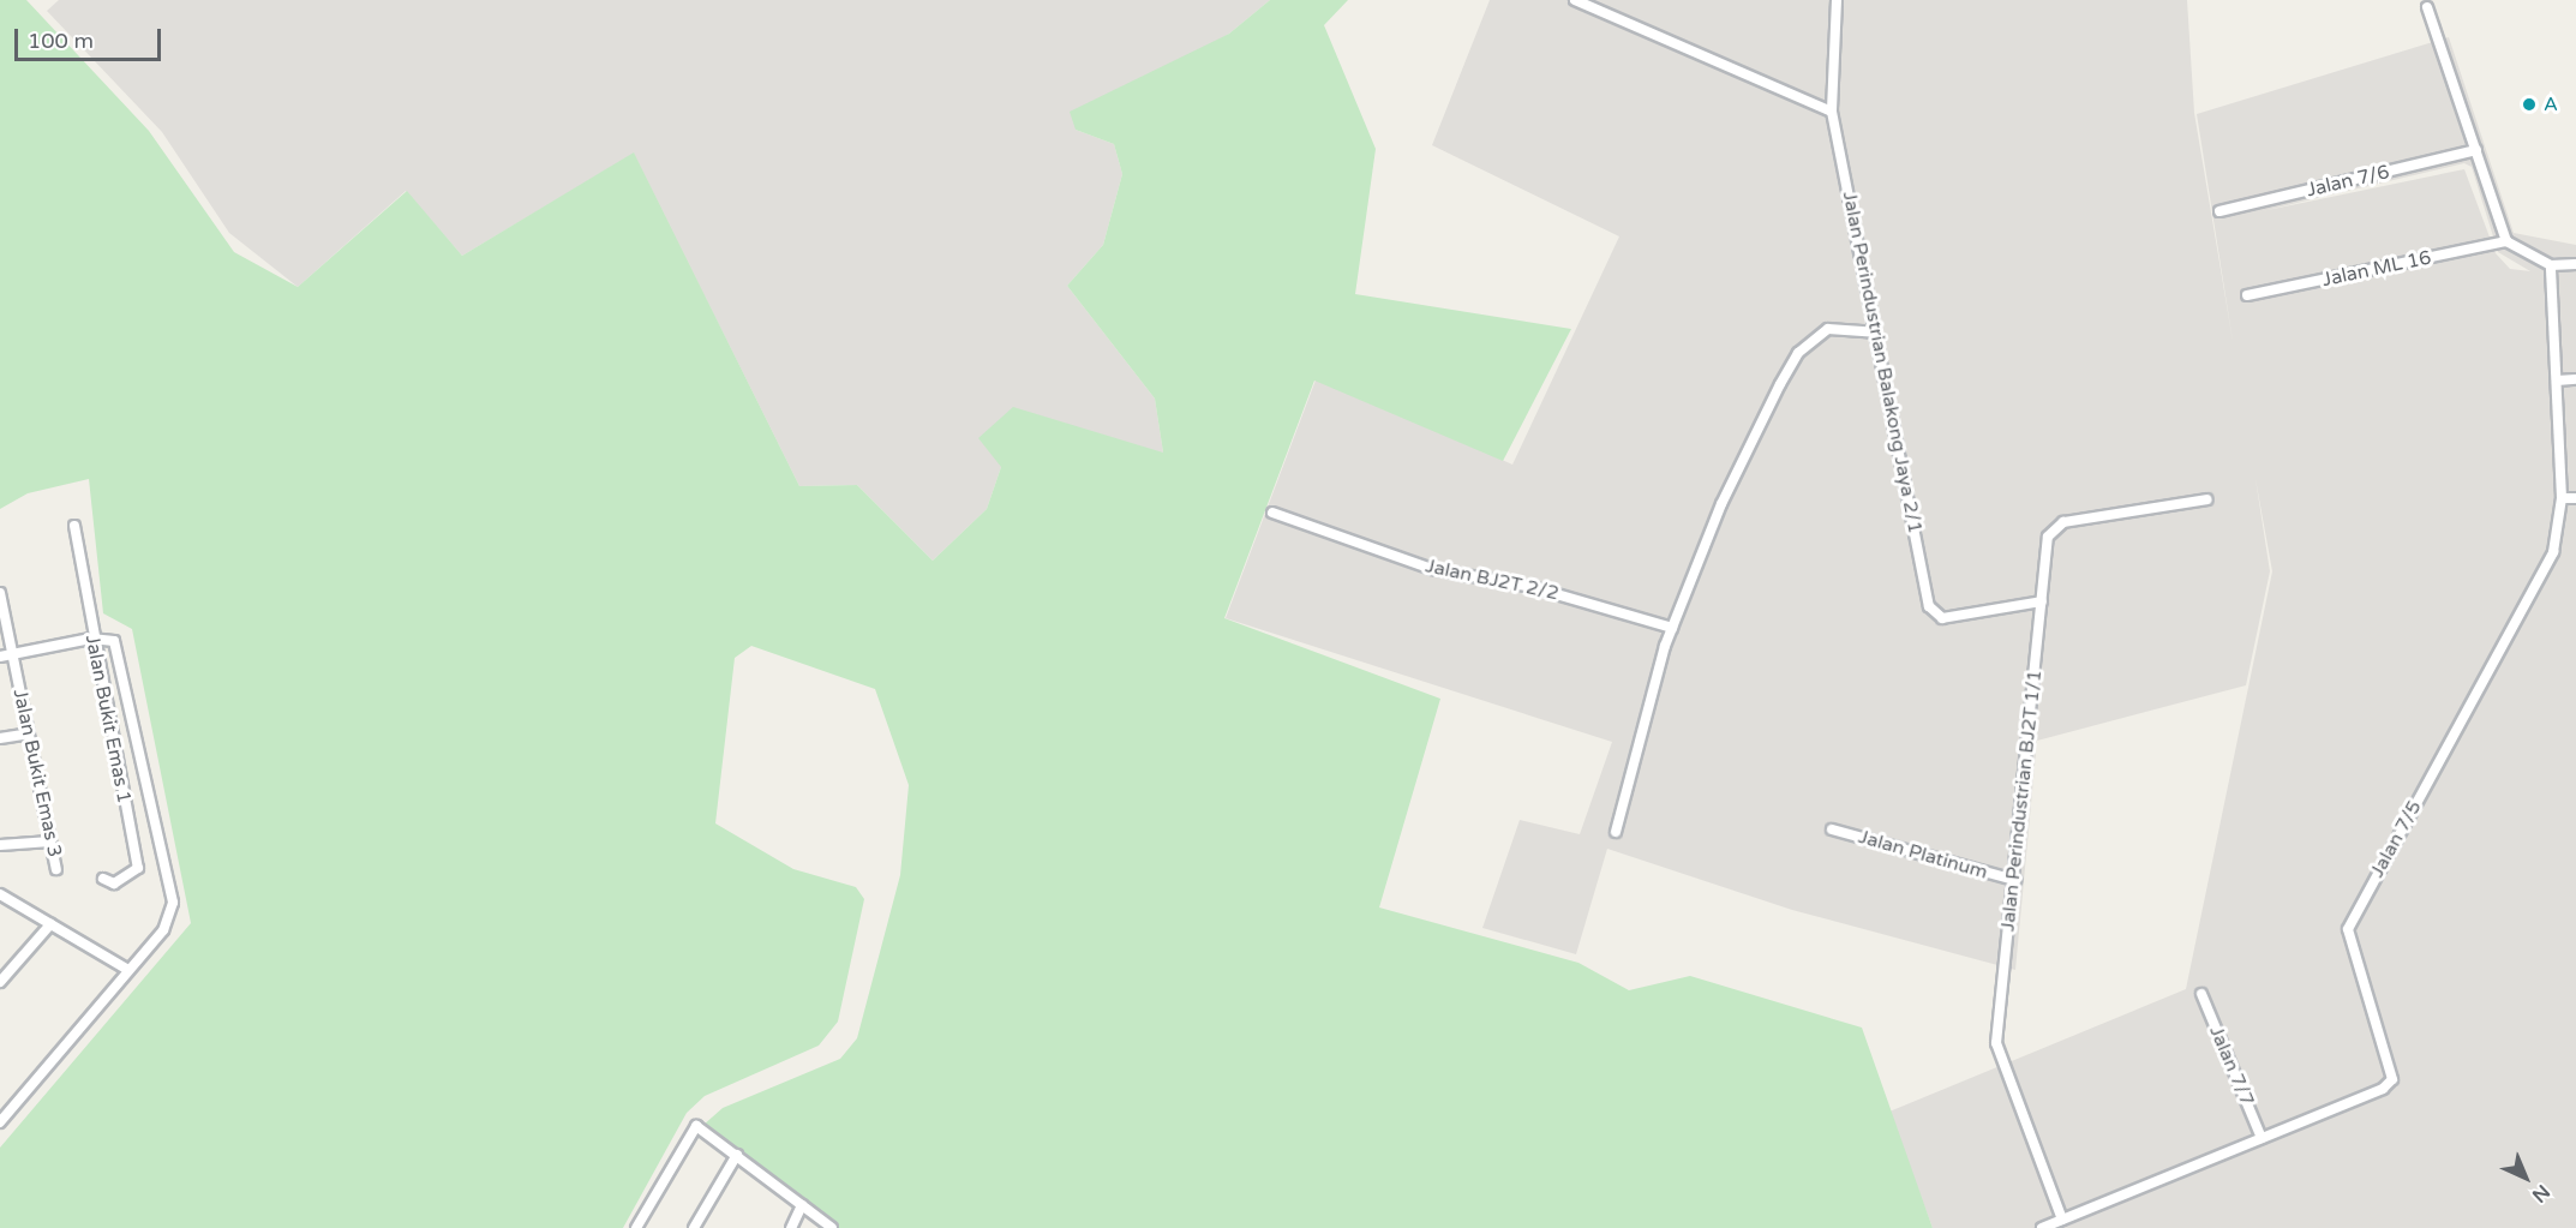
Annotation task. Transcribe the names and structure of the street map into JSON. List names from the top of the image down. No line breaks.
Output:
{"streets":{"street":["Jalan 7/6","Jalan ML 16","Jalan Perindustrian Balakong Jaya 2/1","Jalan BJ2T 2/2","Jalan Bukit Emas 1","Jalan Bukit Emas 3","Jalan Perindustrian BJ2T 1/1","Jalan 7/5","Jalan Platinum","Jalan 7/7"]},"crossings":[["Jalan Perindustrian Balakong Jaya 2/1","Jalan Perindustrian BJ2T 1/1"],["Jalan Perindustrian BJ2T 1/1","Jalan 7/5"],["Jalan Perindustrian BJ2T 1/1","Jalan Platinum"],["Jalan 7/5","Jalan 7/7"]],"places":["A"],"scale_bar":"100 m","north":"bottom right"}
